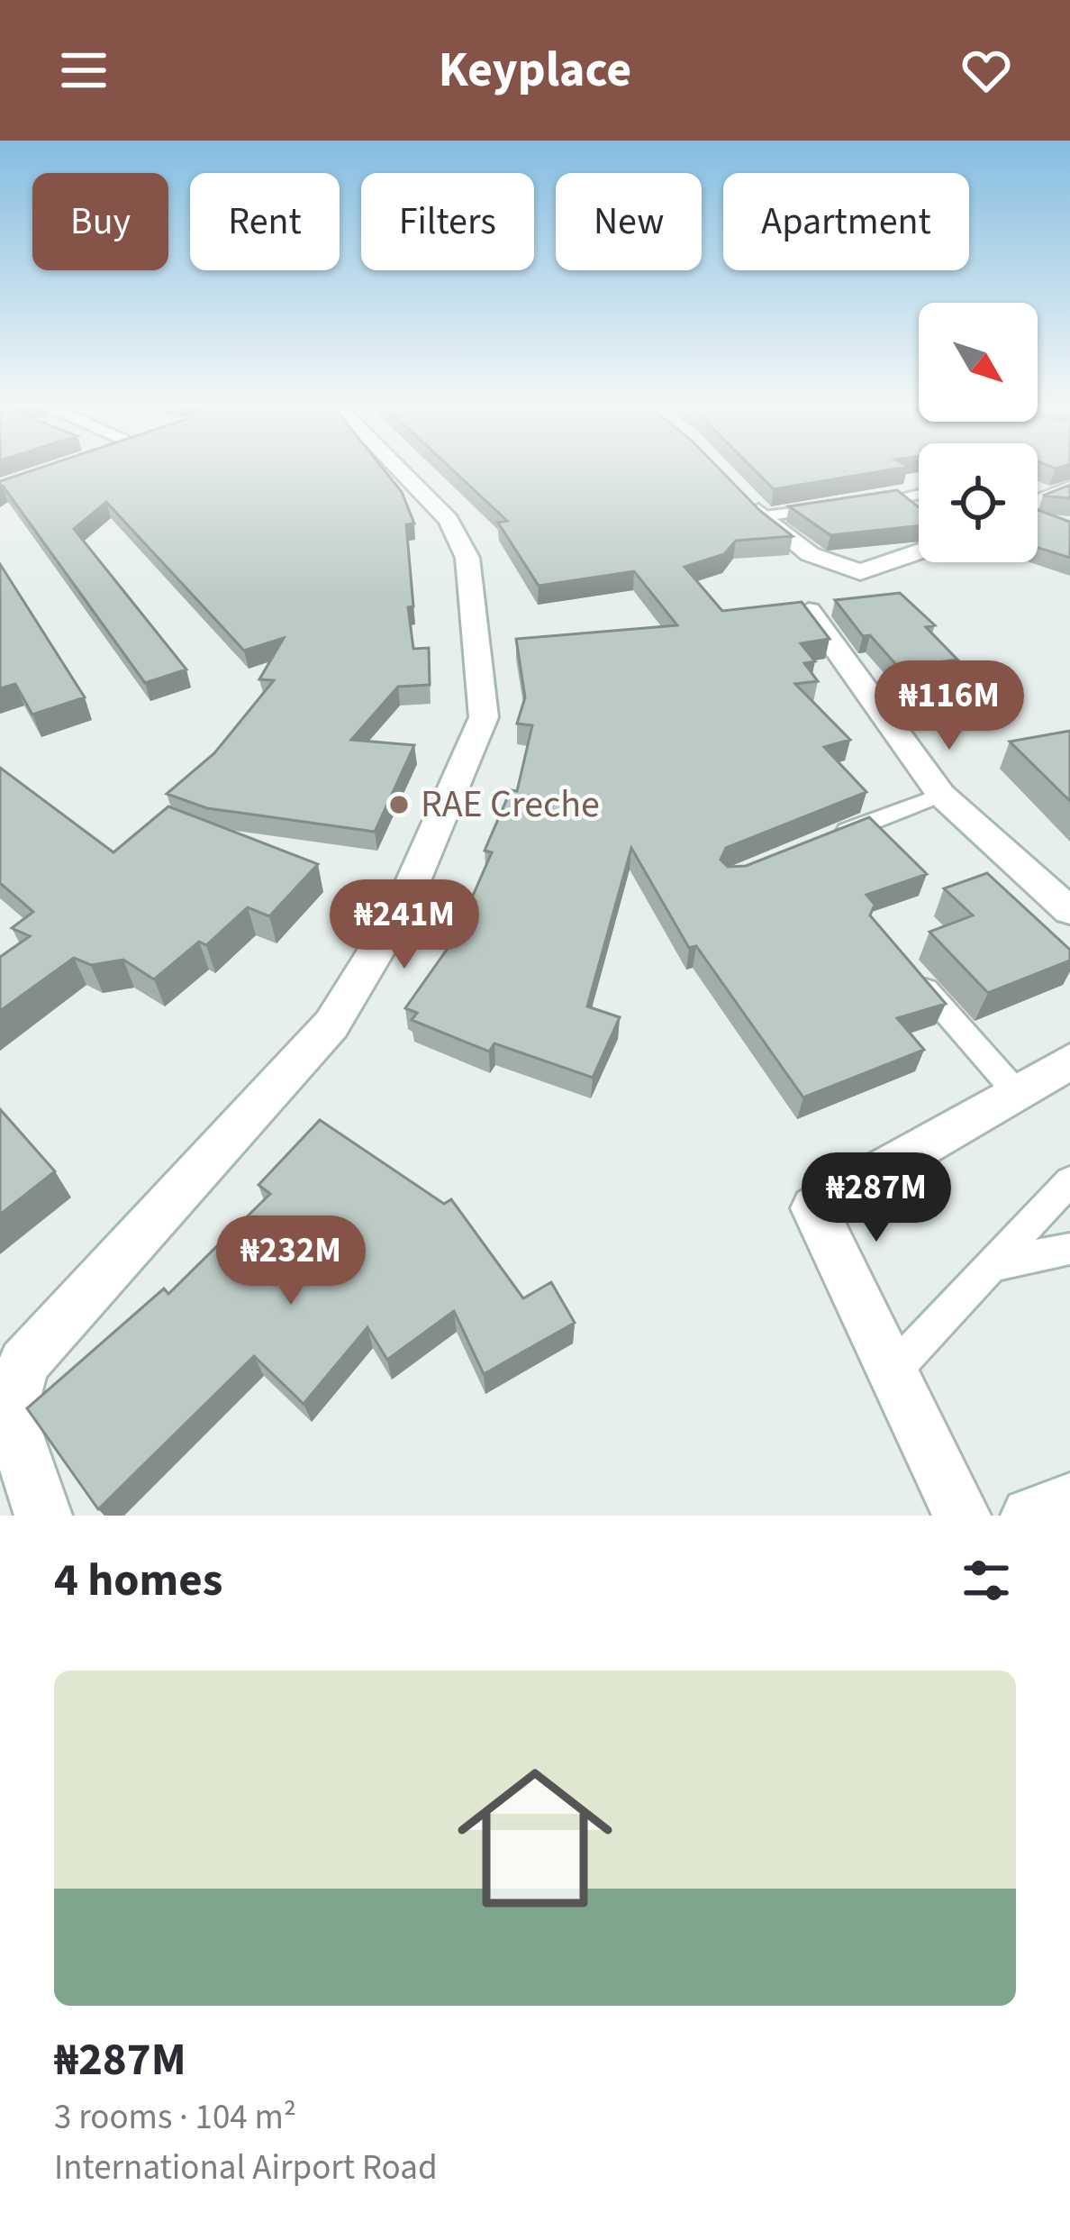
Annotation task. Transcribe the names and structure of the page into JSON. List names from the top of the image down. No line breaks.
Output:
{"places":["RAE Creche"],"north":"bottom right","page":{"header":"Keyplace","chip":["Buy","Rent","Filters","New","Apartment"],"price":["₦116M","₦241M","₦287M","₦232M"],"heading":"4 homes","list":[{"name":"₦287M","note":"3 rooms · 104 m² · International Airport Road"}]}}
